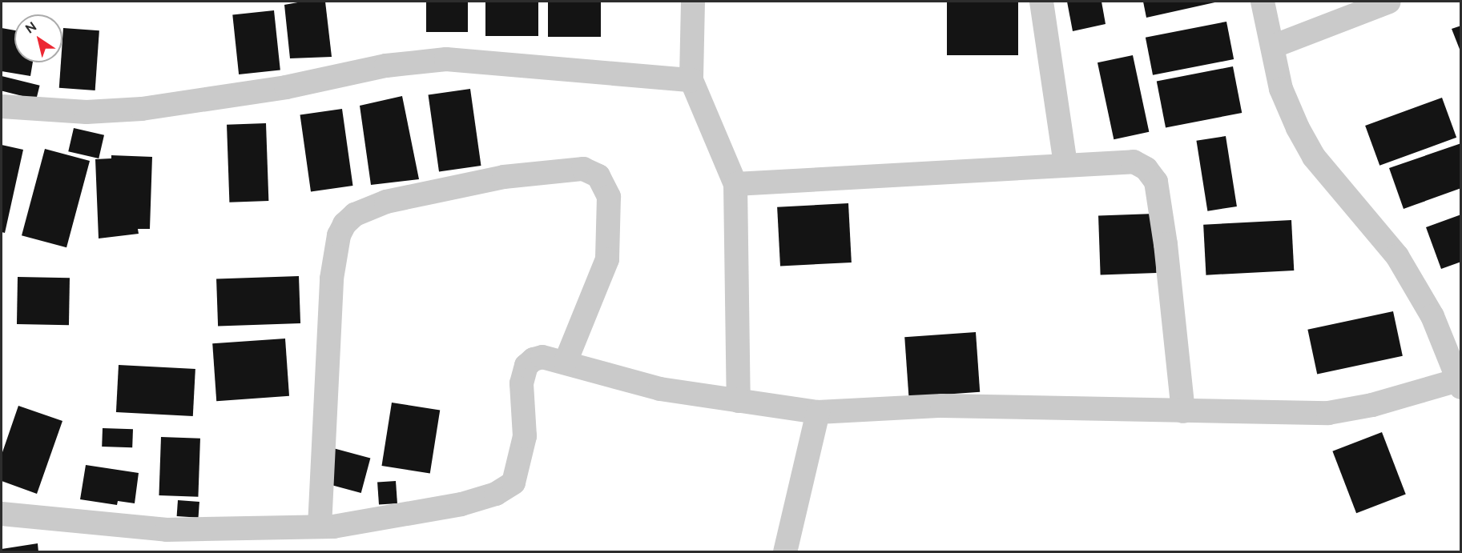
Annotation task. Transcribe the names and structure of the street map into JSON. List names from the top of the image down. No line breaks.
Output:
{"north":"top left"}
